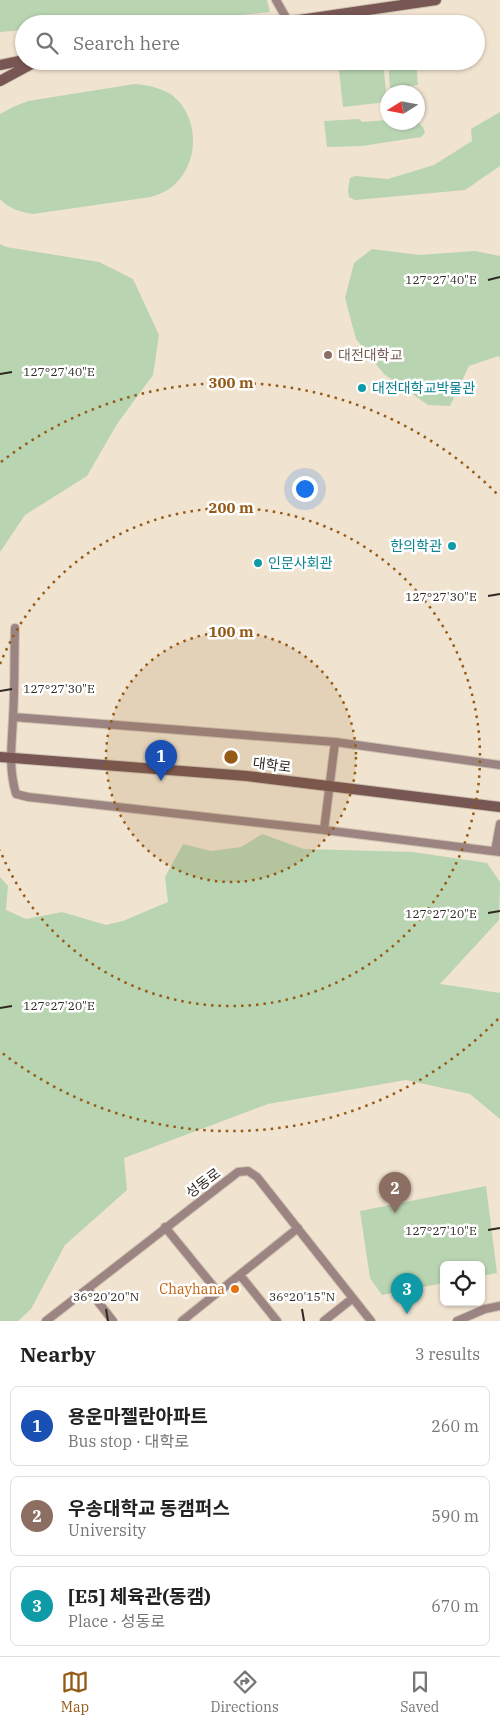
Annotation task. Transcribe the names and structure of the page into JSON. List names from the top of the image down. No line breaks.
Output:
{"streets":{"main road":["대학로"],"street":["성동로"]},"places":["대전대학교","대전대학교박물관","한의학관","인문사회관","Chayhana"],"north":"left","page":{"search":"Search here","pins":["1","2","3"],"heading":["Nearby","3 results"],"list":[{"mark":"1","name":"용운마젤란아파트","note":"Bus stop · 대학로","value":"260 m"},{"mark":"2","name":"우송대학교 동캠퍼스","note":"University","value":"590 m"},{"mark":"3","name":"[E5] 체육관(동캠)","note":"Place · 성동로","value":"670 m"}],"nav":["Map","Directions","Saved"]},"coordinates":["127°27'40\"E","127°27'30\"E","127°27'20\"E","127°27'10\"E","36°20'20\"N","36°20'15\"N"],"rings":["300 m","200 m","100 m"]}
